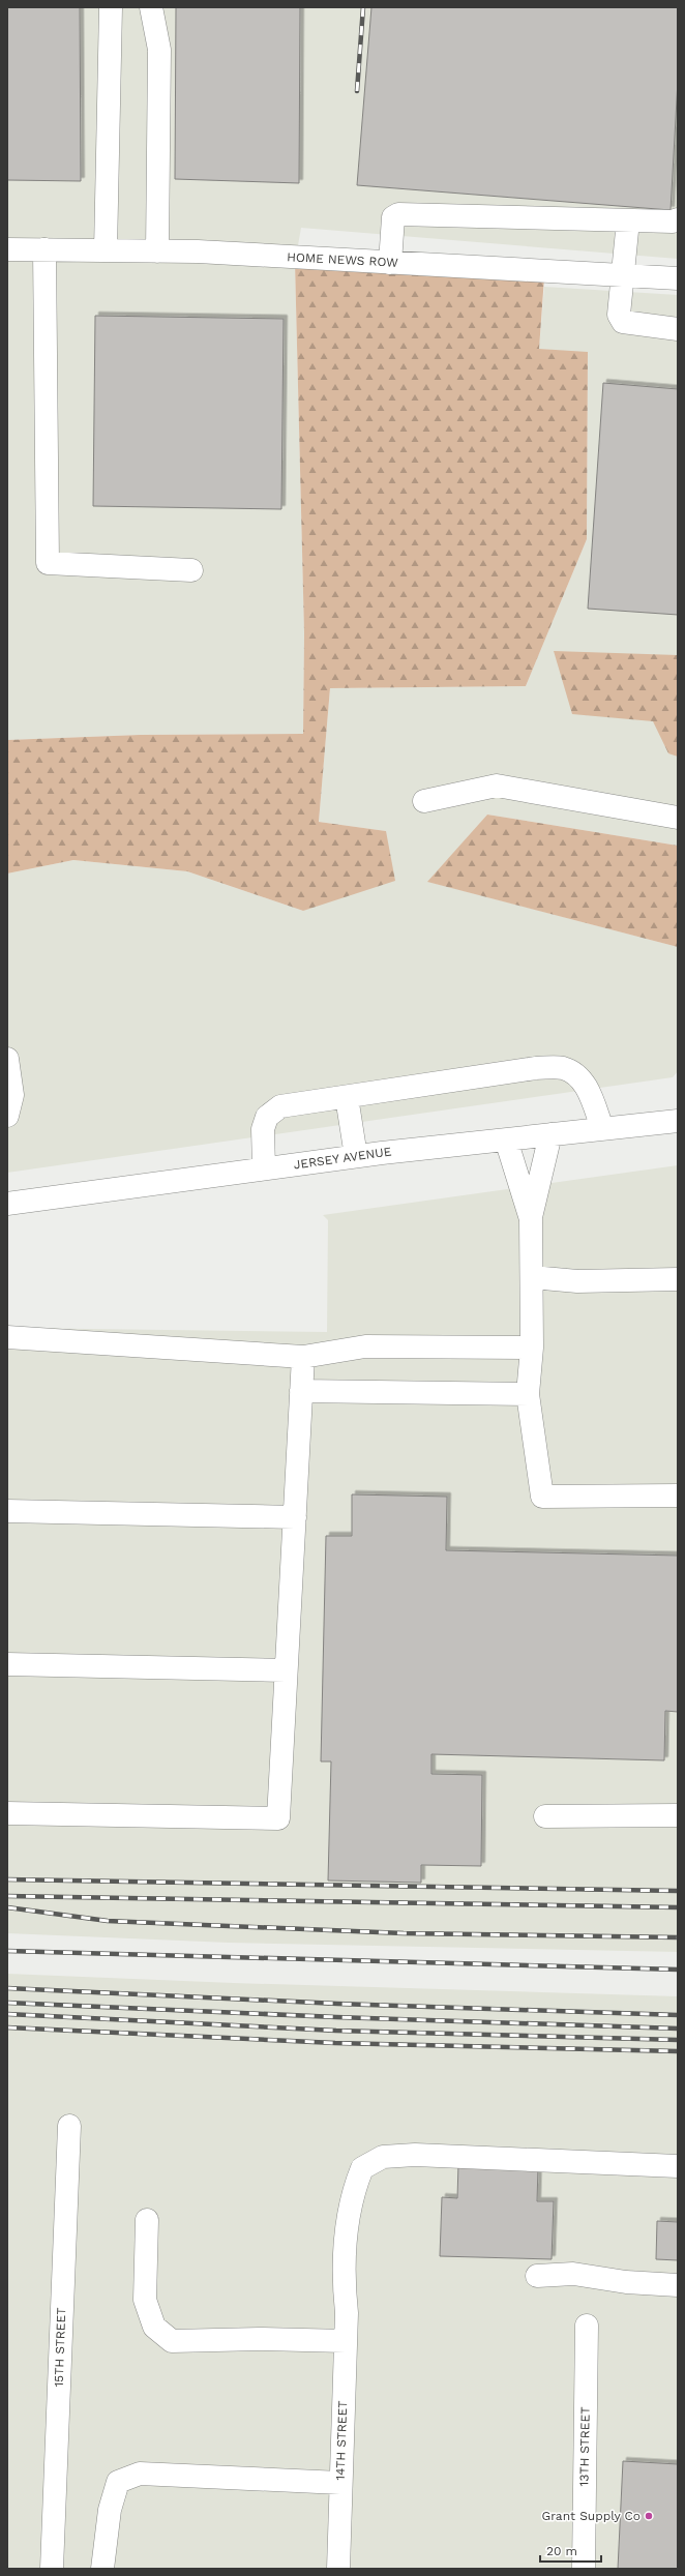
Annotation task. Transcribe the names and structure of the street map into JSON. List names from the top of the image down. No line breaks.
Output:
{"streets":{"street":["HOME NEWS ROW","JERSEY AVENUE","15TH STREET","14TH STREET","13TH STREET"]},"places":["Grant Supply Co"],"scale_bar":"20 m"}
